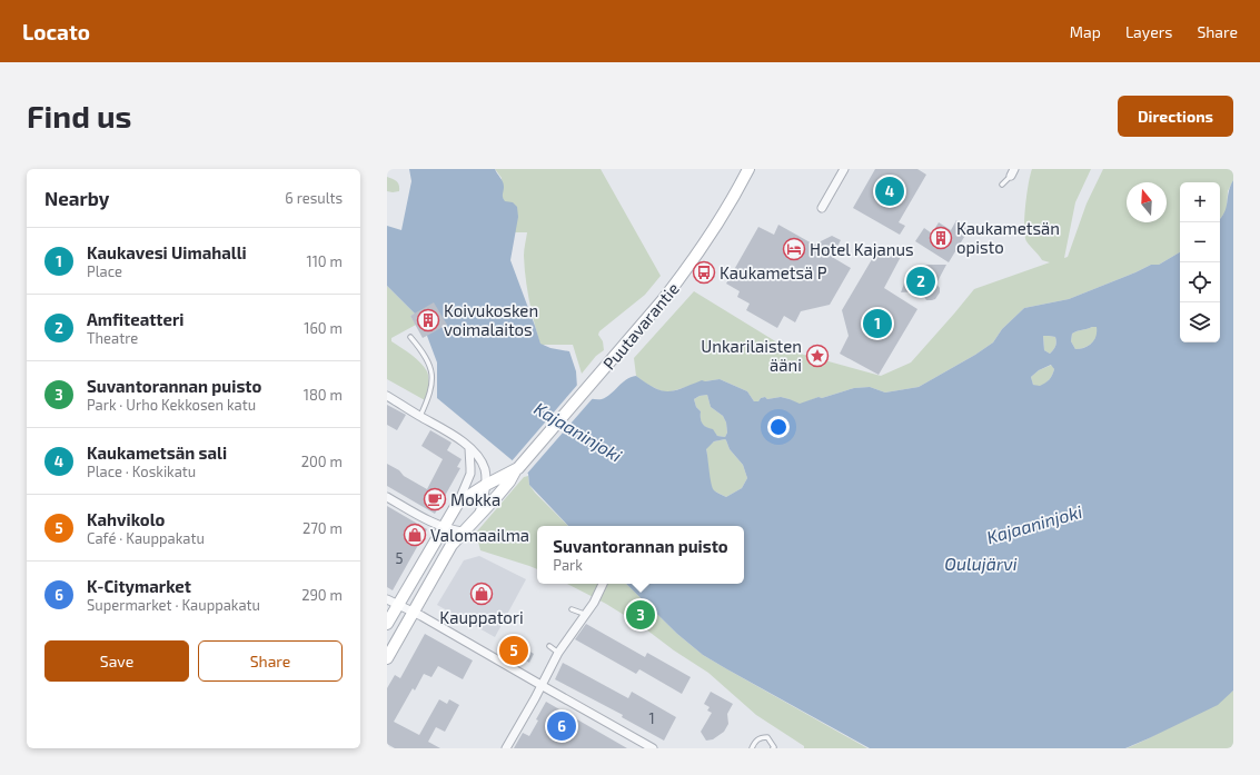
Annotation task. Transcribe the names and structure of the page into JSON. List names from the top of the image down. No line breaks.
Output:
{"streets":{"main road":["Puutavarantie"]},"water":["Kajaaninjoki","Oulujärvi"],"places":{"building":["Kaukametsän opisto","Koivukosken voimalaitos"],"hotel":["Hotel Kajanus"],"bus stop":["Kaukametsä P"],"place":["Unkarilaisten ääni"],"cafe":["Mokka"],"shop":["Valomaailma","Kauppatori"]},"house_numbers":["5","1"],"north":"top","page":{"header":"Locato","nav":["Map","Layers","Share"],"buttons":["Directions",["Save","Share"]],"title":"Find us","heading":["Nearby","6 results"],"pins":["4","2","1","3","5","6"],"map_buttons":["+","−"],"list":[{"mark":"1","name":"Kaukavesi Uimahalli","note":"Place","value":"110 m"},{"mark":"2","name":"Amfiteatteri","note":"Theatre","value":"160 m"},{"mark":"3","name":"Suvantorannan puisto","note":"Park · Urho Kekkosen katu","value":"180 m"},{"mark":"4","name":"Kaukametsän sali","note":"Place · Koskikatu","value":"200 m"},{"mark":"5","name":"Kahvikolo","note":"Café · Kauppakatu","value":"270 m"},{"mark":"6","name":"K-Citymarket","note":"Supermarket · Kauppakatu","value":"290 m"}],"popup":["Suvantorannan puisto","Park"]}}
